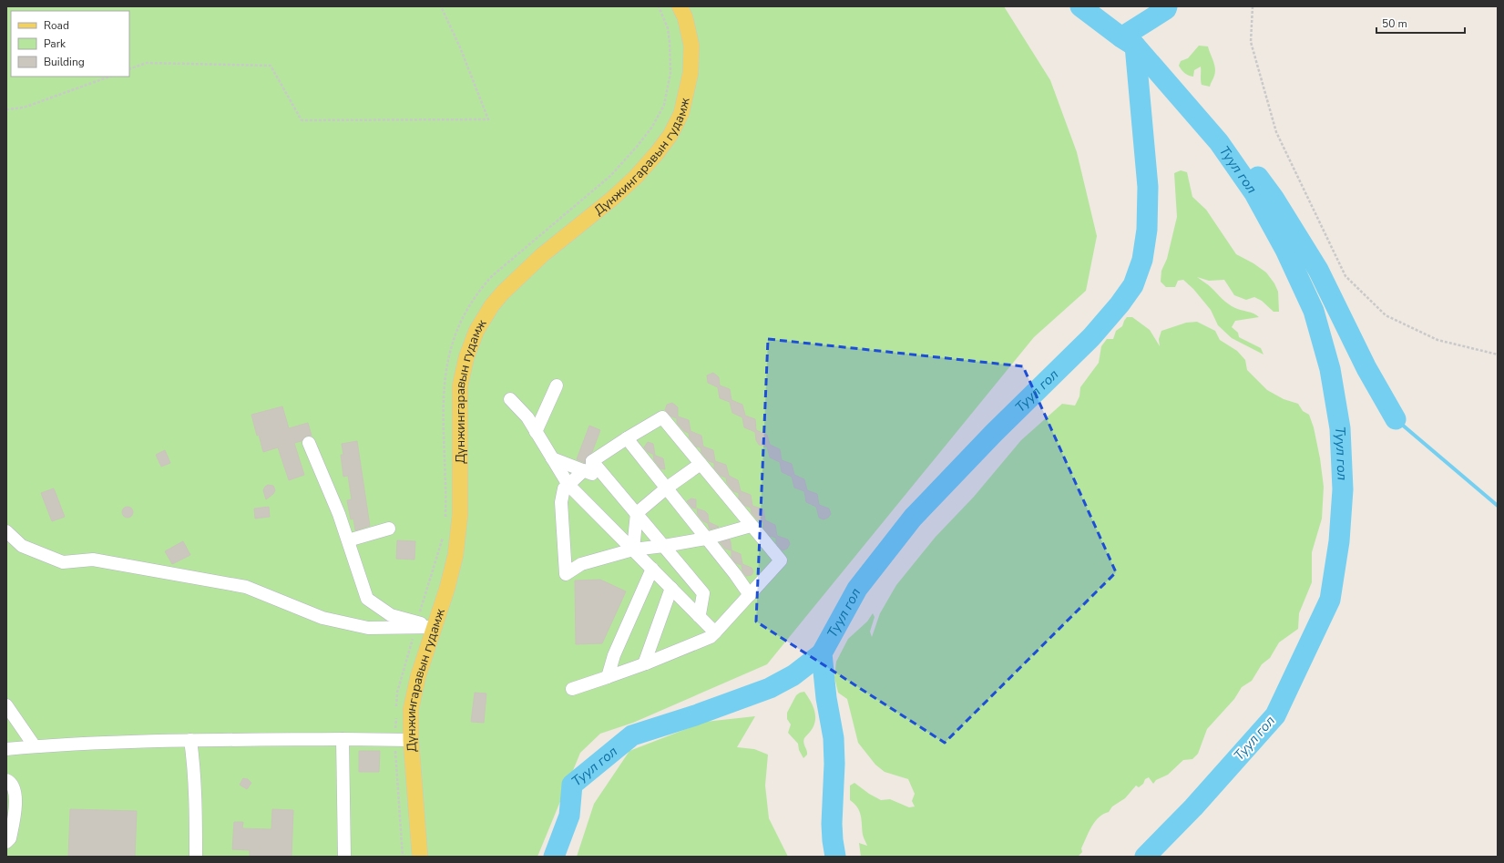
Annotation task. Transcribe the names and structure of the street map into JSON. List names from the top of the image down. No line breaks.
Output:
{"streets":{"main road":["Дүнжингаравын гудамж"]},"water":["Туул гол"],"legend":["Road","Park","Building"],"scale_bar":"50 m"}
